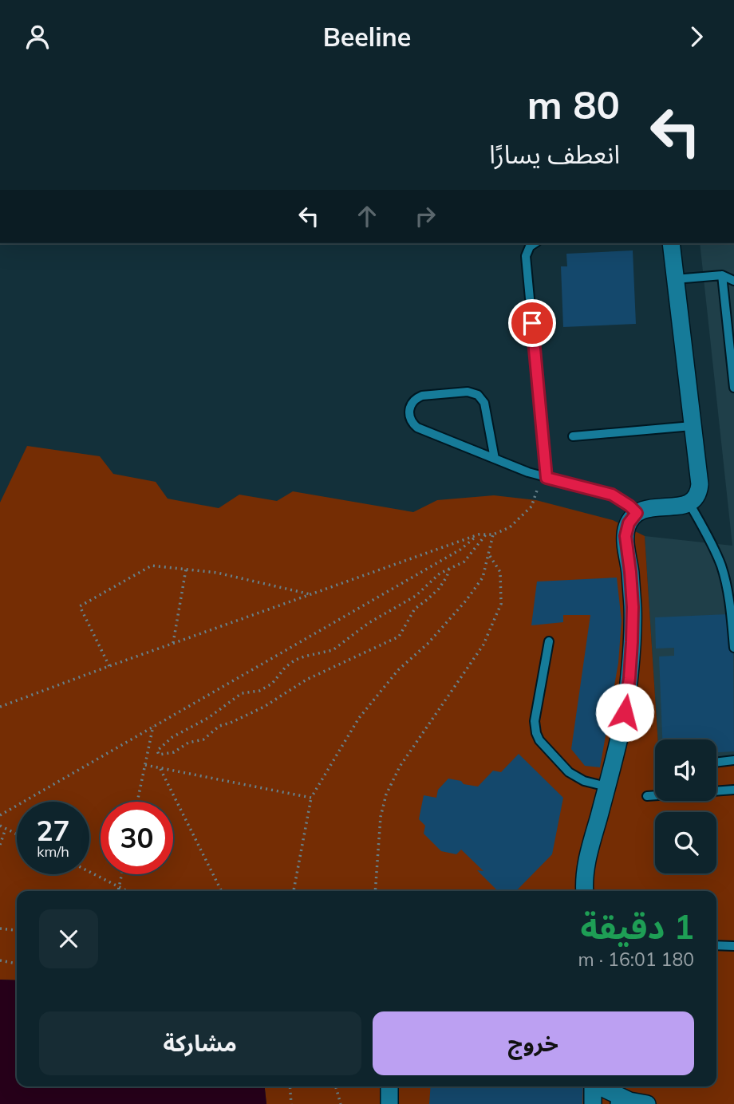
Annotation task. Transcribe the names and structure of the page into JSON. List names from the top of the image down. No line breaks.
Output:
{"page":{"header":"Beeline","turn":["80 m","انعطف يسارًا"],"speed":"27 km/h","limit":"30","heading":["1 دقيقة","180 m · 16:01"],"buttons":["خروج","مشاركة"]}}
